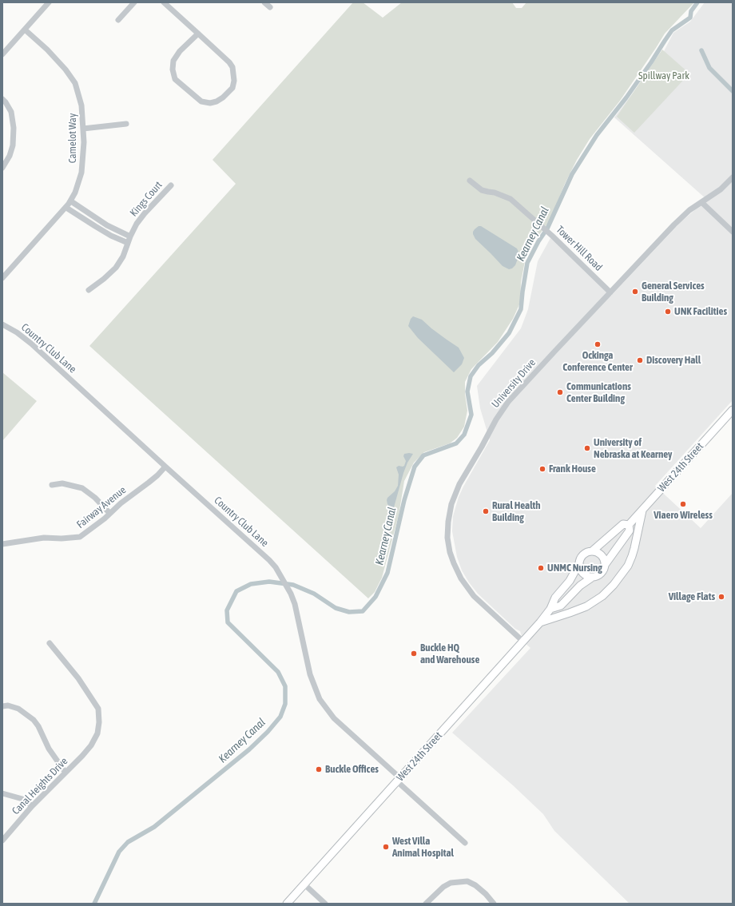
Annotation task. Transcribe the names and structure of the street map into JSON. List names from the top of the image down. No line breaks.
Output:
{"streets":{"main road":["West 24th Street"],"street":["Camelot Way","Kings Court","Tower Hill Road","Country Club Lane","University Drive","Fairway Avenue","Canal Heights Drive"]},"crossings":[["Tower Hill Road","University Drive"],["Country Club Lane","West 24th Street"],["Country Club Lane","Fairway Avenue"],["University Drive","West 24th Street"]],"water":["Kearney Canal"],"parks":["Spillway Park"],"places":["General Services Building","UNK Facilities","Ockinga Conference Center","Discovery Hall","Communications Center Building","University of Nebraska at Kearney","Frank House","Viaero Wireless","Rural Health Building","UNMC Nursing","Village Flats","Buckle HQ and Warehouse","Buckle Offices","West Villa Animal Hospital"]}
